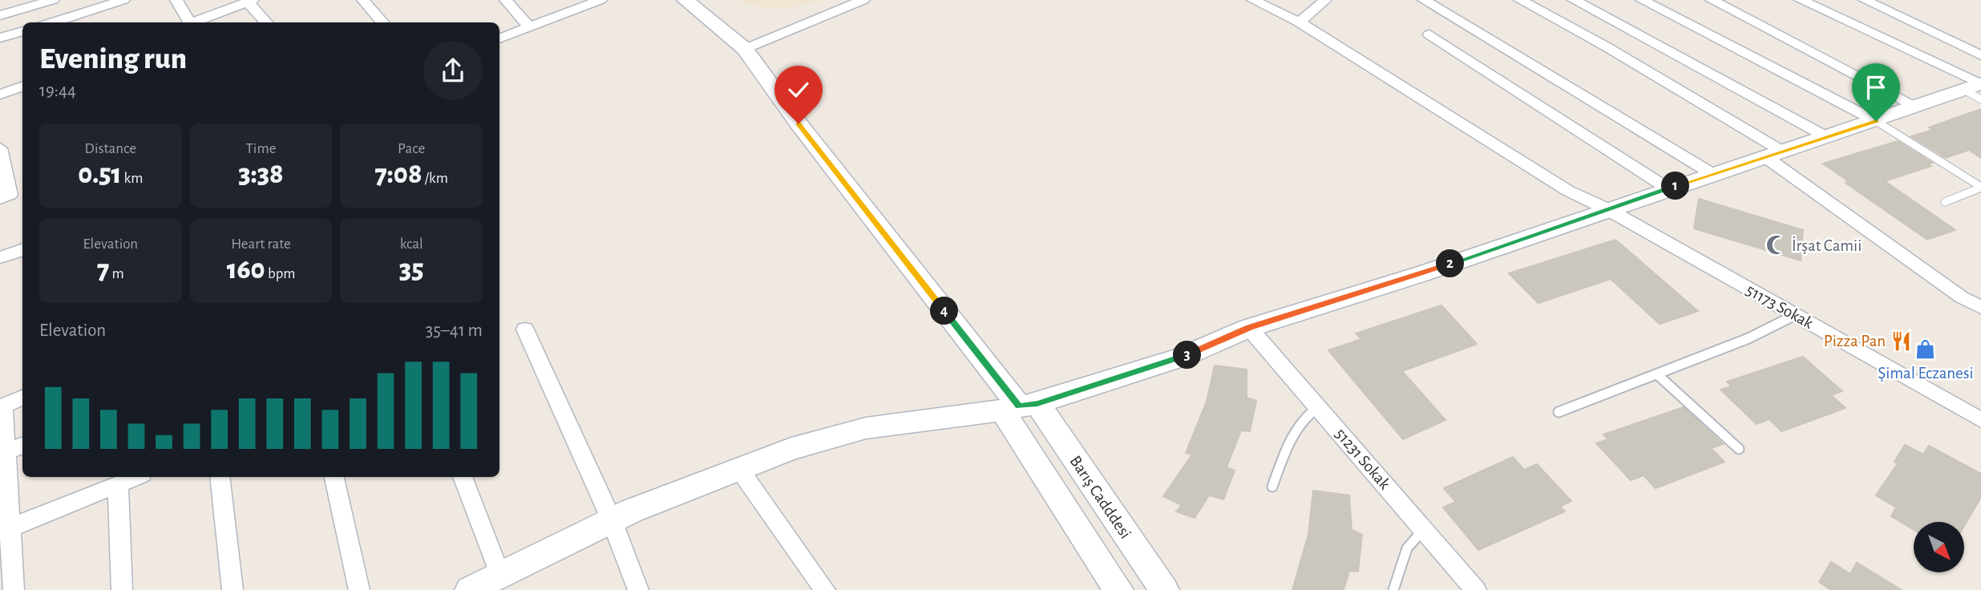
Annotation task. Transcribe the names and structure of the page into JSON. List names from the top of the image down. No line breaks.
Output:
{"streets":{"main road":["Barış Cadddesi"],"street":["51173 Sokak","51231 Sokak"]},"places":{"mosque":["İrşat Camii"],"restaurant":["Pizza Pan"],"shop":["Şimal Eczanesi"]},"north":"bottom right","page":{"heading":["Evening run","19:44"],"stats":[["Distance","0.51 km"],["Time","3:38"],["Pace","7:08 /km"],["Elevation","7 m"],["Heart rate","160 bpm"],["kcal","35"]],"pins":["1","2","4","3"],"chart":["Elevation","35–41 m"]}}
